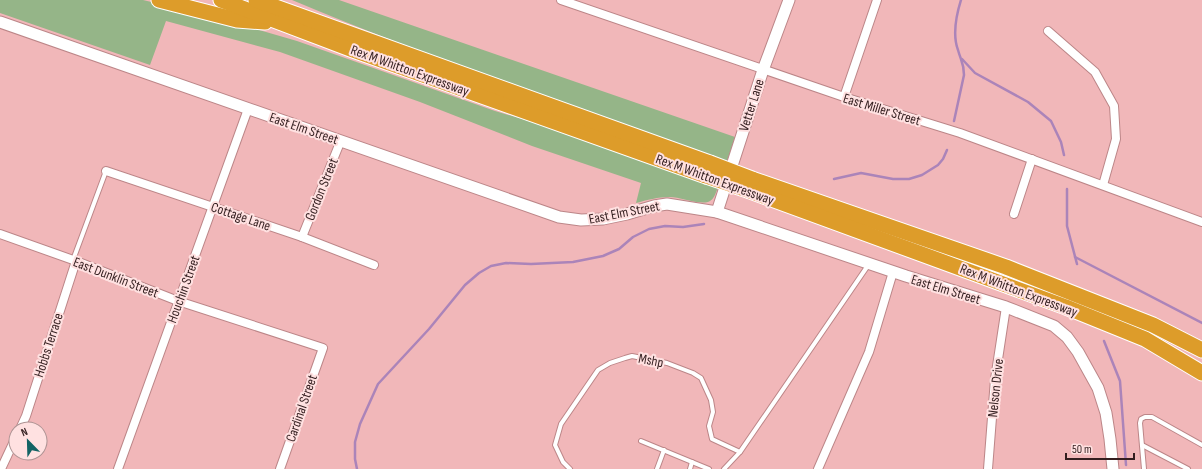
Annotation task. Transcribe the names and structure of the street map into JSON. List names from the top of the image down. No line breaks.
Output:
{"streets":{"highway":["Rex M Whitton Expressway"],"street":["Vetter Lane","East Miller Street","East Elm Street","Gordon Street","Cottage Lane","East Dunklin Street","Houchin Street","Hobbs Terrace","Nelson Drive","Cardinal Street"],"lane":["Mshp"]},"crossings":[["Vetter Lane","East Miller Street"],["Vetter Lane","East Elm Street"],["East Elm Street","Gordon Street"],["East Elm Street","Houchin Street"],["East Elm Street","Nelson Drive"],["Gordon Street","Cottage Lane"],["Cottage Lane","Houchin Street"],["East Dunklin Street","Houchin Street"],["East Dunklin Street","Hobbs Terrace"],["East Dunklin Street","Cardinal Street"]],"scale_bar":"50 m","north":"top left"}
